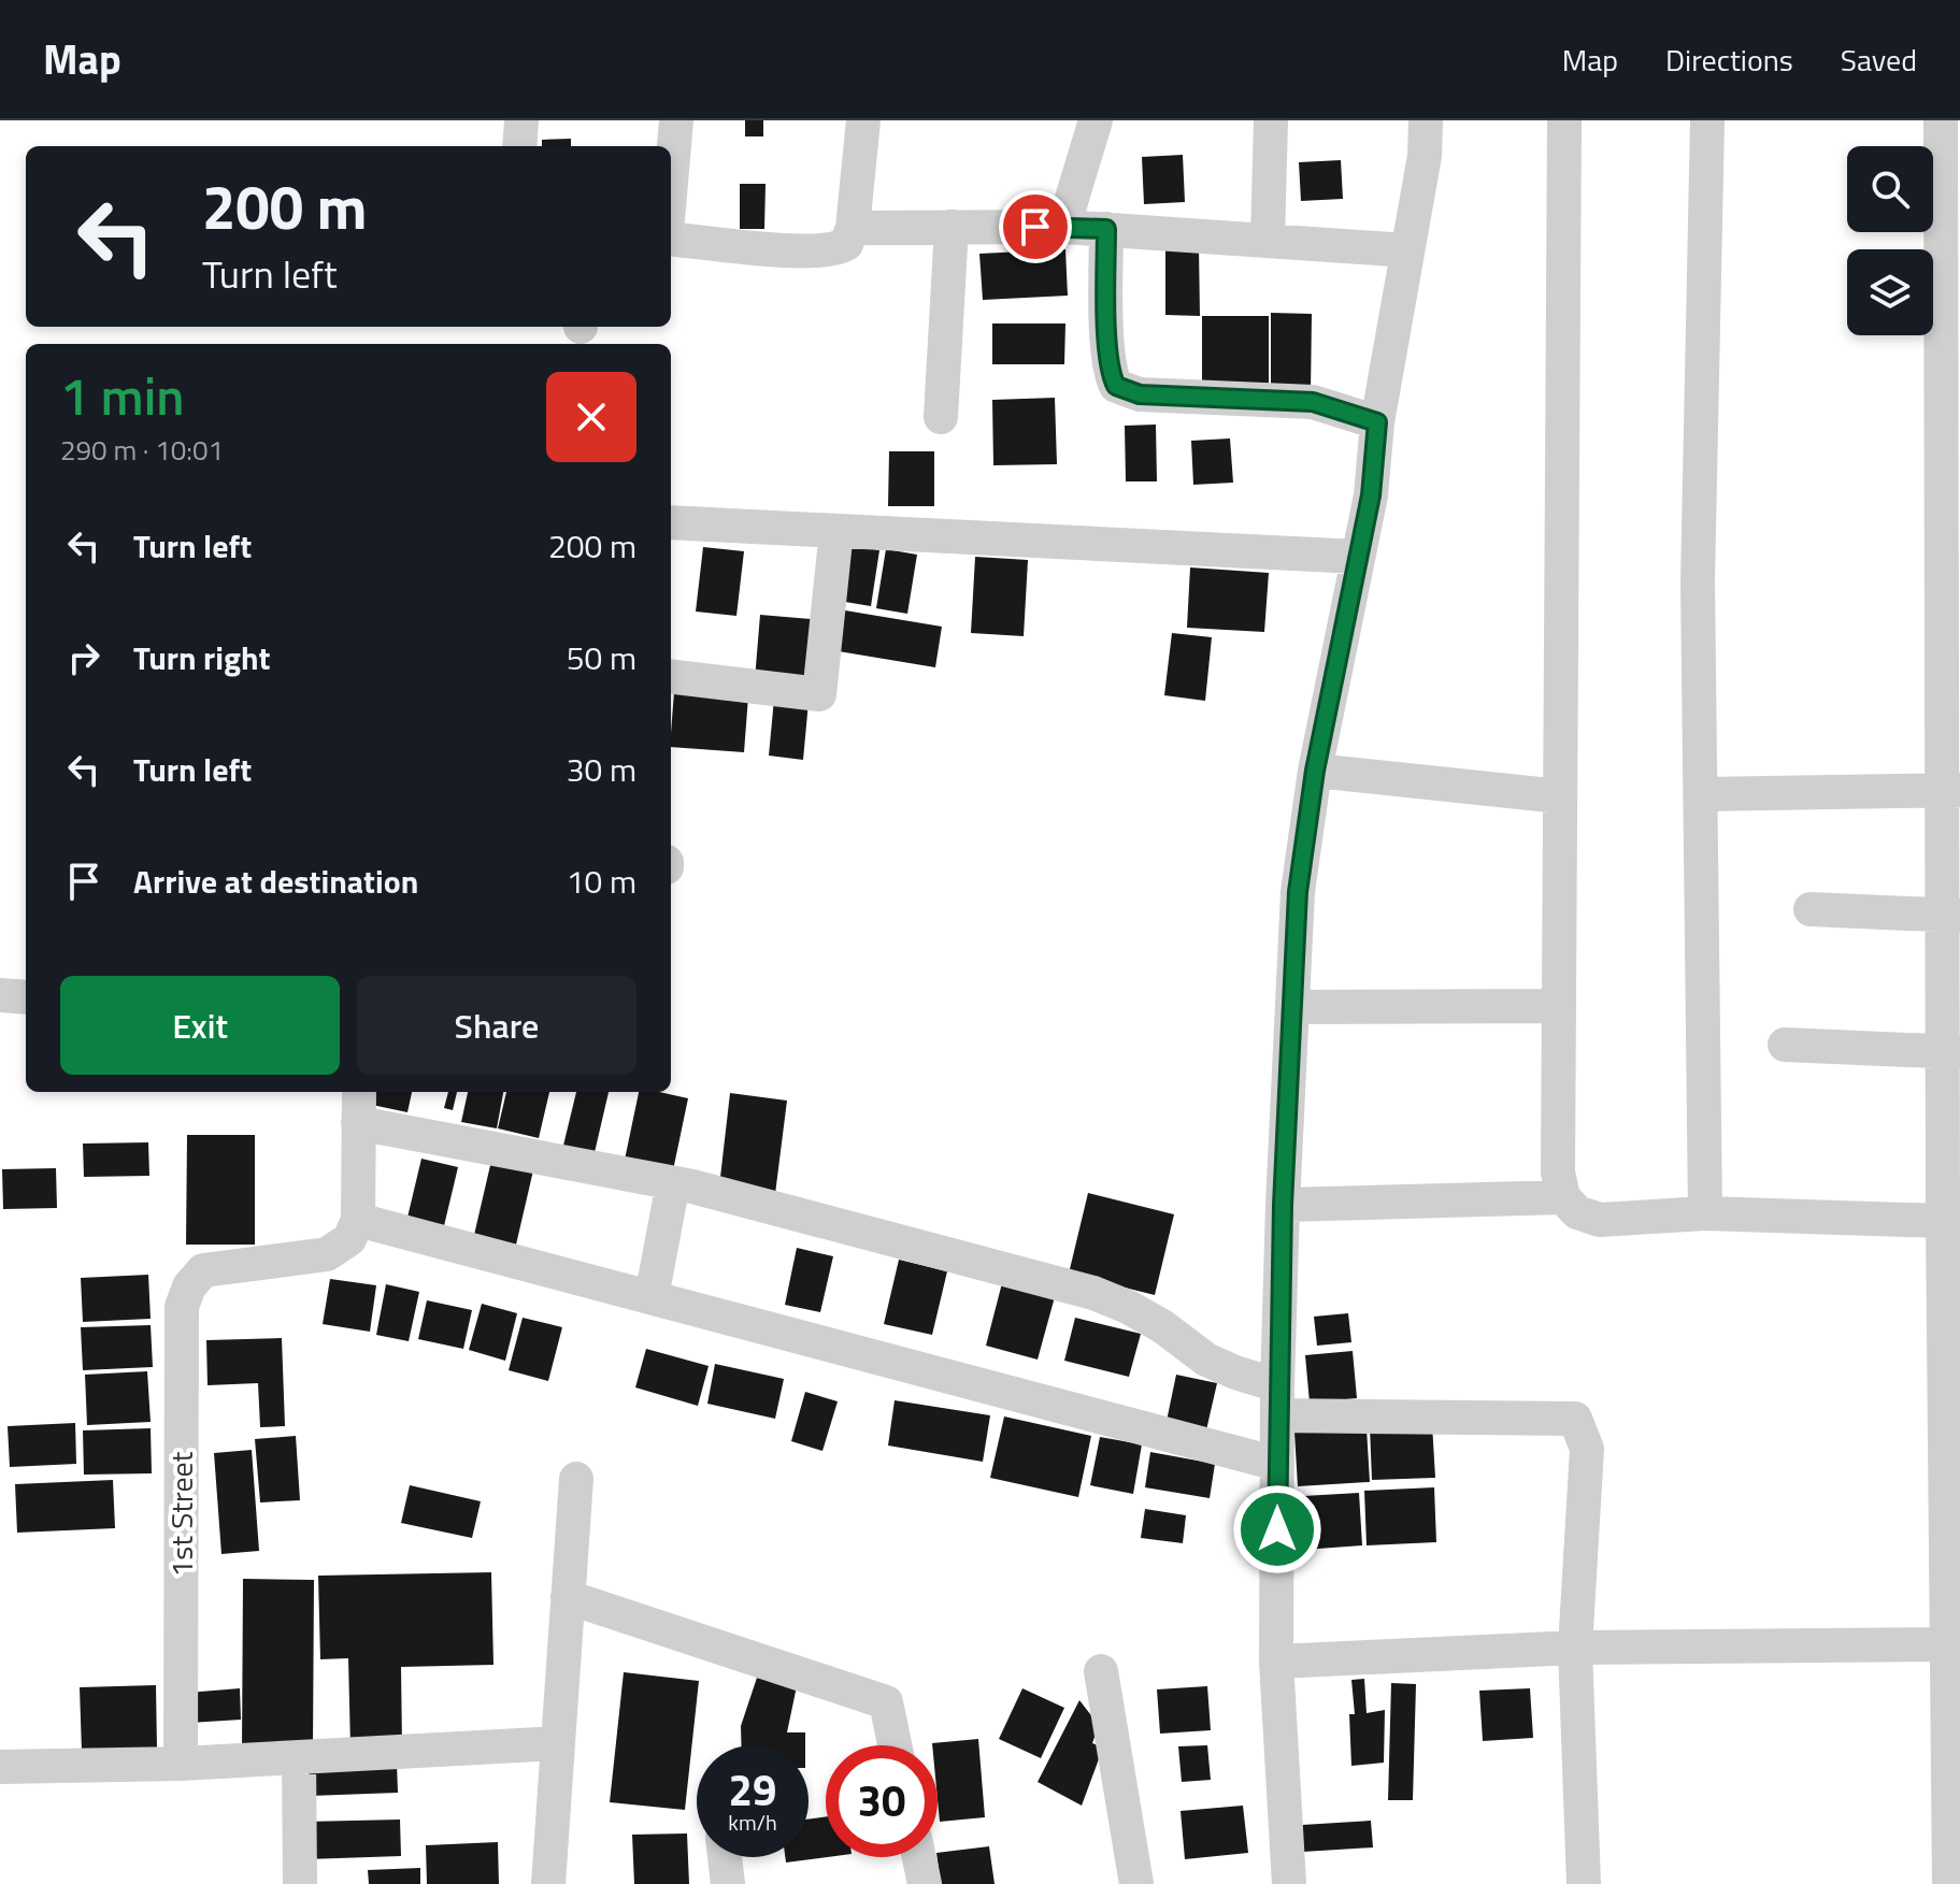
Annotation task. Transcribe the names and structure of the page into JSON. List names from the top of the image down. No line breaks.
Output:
{"streets":{"street":["1st Street"]},"page":{"header":"Map","nav":["Map","Directions","Saved"],"turn":["200 m","Turn left"],"heading":["1 min","290 m · 10:01"],"list":[{"name":"Turn left","value":"200 m"},{"name":"Turn right","value":"50 m"},{"name":"Turn left","value":"30 m"},{"name":"Arrive at destination","value":"10 m"}],"buttons":["Exit","Share"],"speed":"29 km/h","limit":"30"}}
